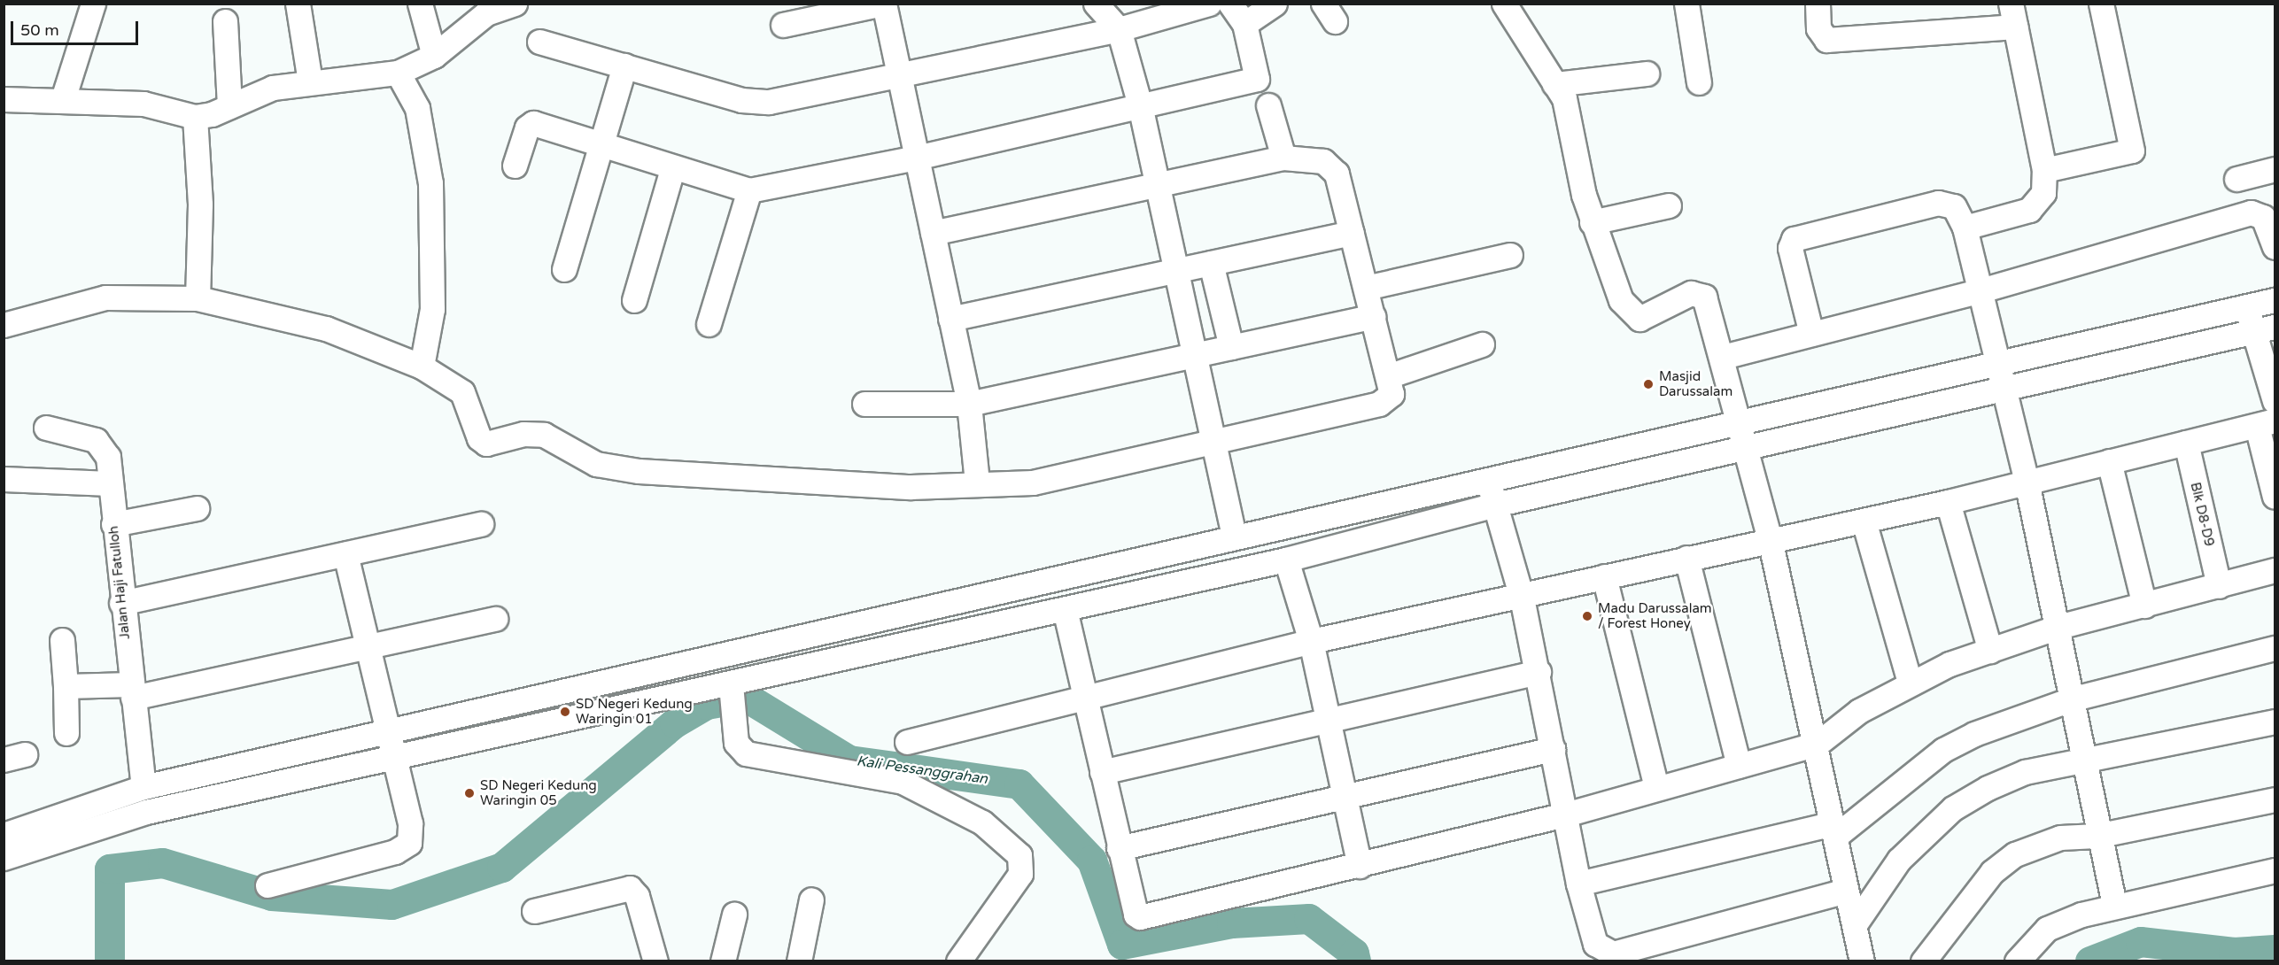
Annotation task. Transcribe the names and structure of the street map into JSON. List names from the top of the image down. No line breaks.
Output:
{"streets":{"street":["Blk D8-D9","Jalan Haji Fatulloh"]},"water":["Kali Pessanggrahan"],"places":["Masjid Darussalam","Madu Darussalam / Forest Honey","SD Negeri Kedung Waringin 01","SD Negeri Kedung Waringin 05"],"scale_bar":"50 m"}
